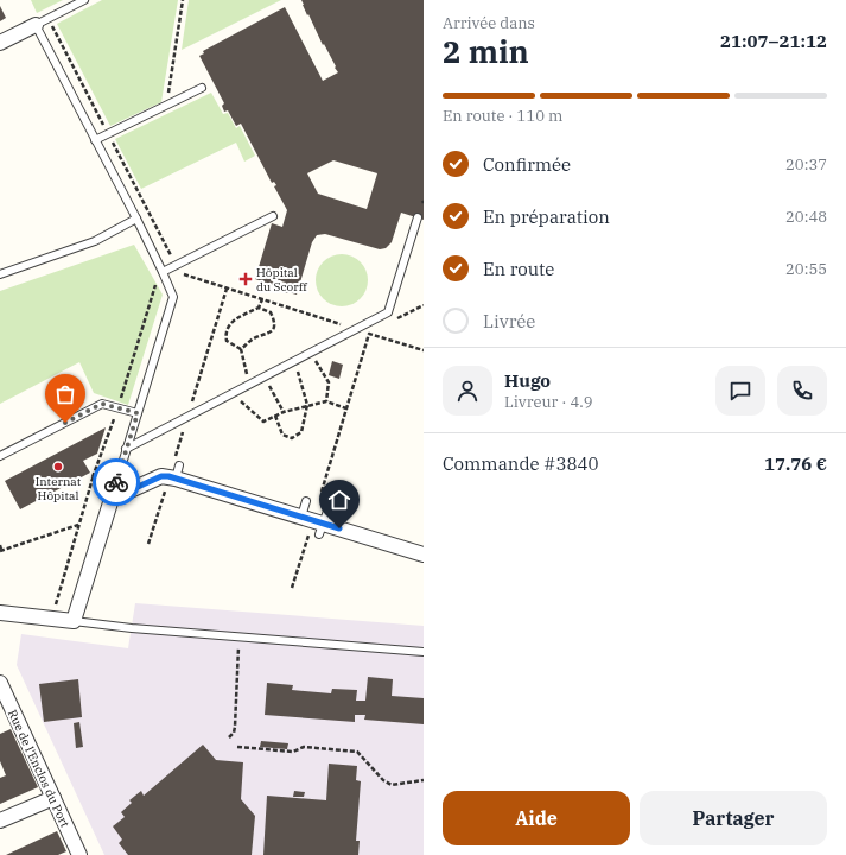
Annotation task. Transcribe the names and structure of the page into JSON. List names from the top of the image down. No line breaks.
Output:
{"streets":{"street":["Rue de l'Enclos du Port"]},"places":{"health":["Hôpital du Scorff"],"other":["Internat Hôpital"]},"page":{"heading":["2 min","Arrivée dans","21:07–21:12"],"panel":["Hugo","Livreur · 4.9","Commande #3840","17.76 €"],"bar":"En route · 110 m","list":[["Confirmée","20:37"],["En préparation","20:48"],["En route","20:55"],"Livrée"],"buttons":["Aide","Partager"]}}
